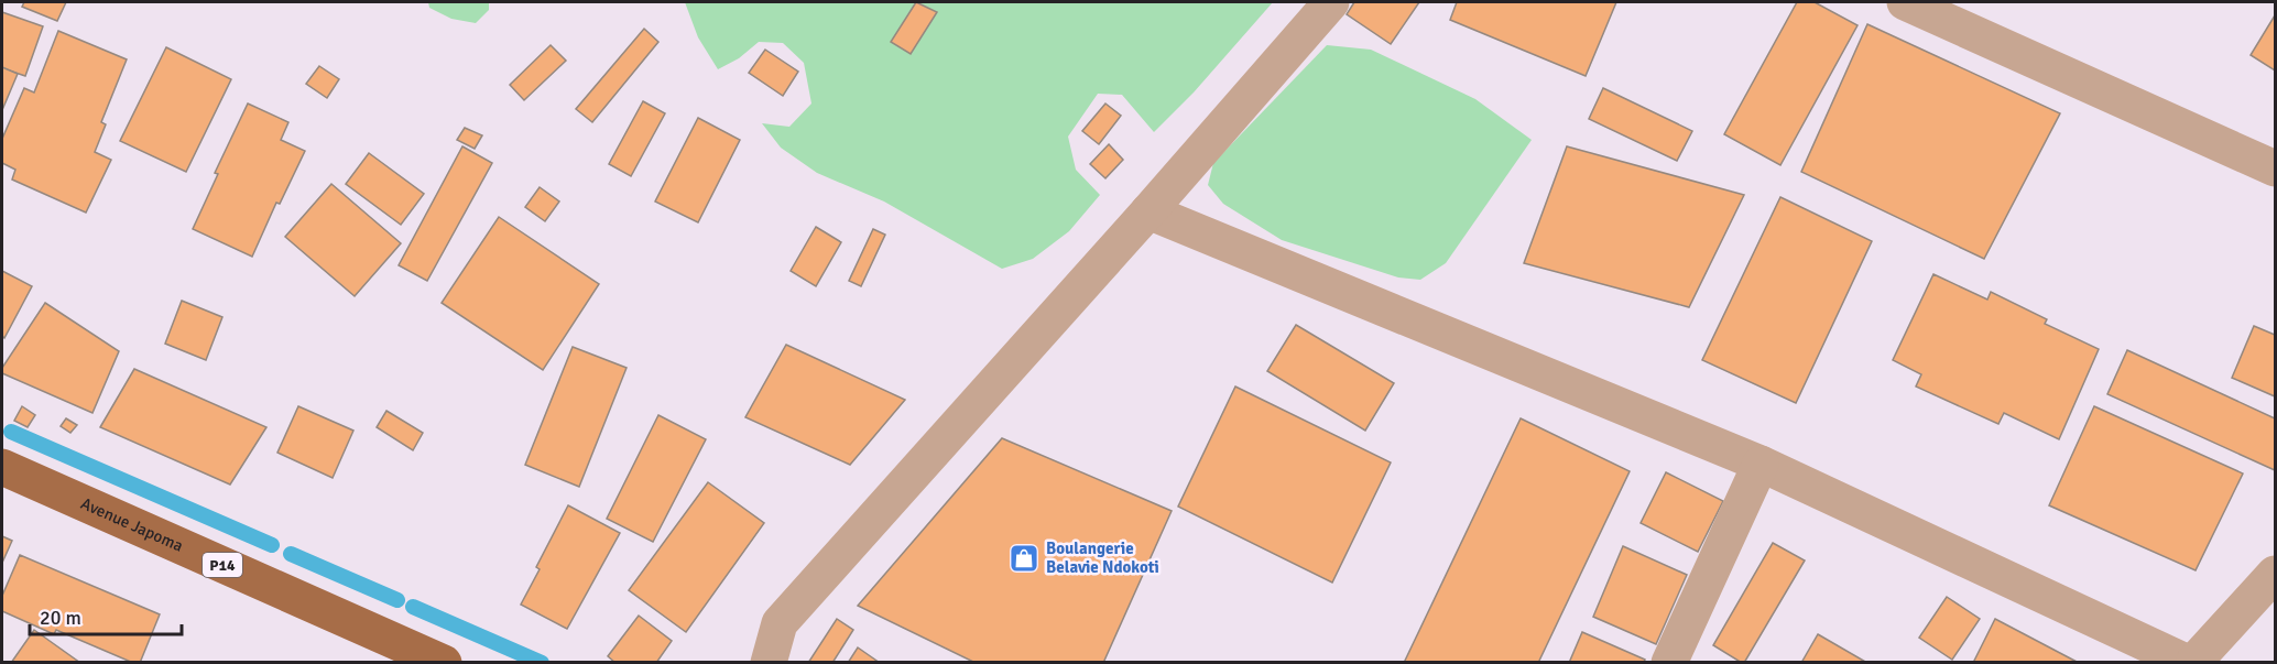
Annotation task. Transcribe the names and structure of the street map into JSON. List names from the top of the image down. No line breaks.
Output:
{"streets":{"main road":["Avenue Japoma","P14"]},"places":{"shop":["Boulangerie Belavie Ndokoti"]},"scale_bar":"20 m"}
